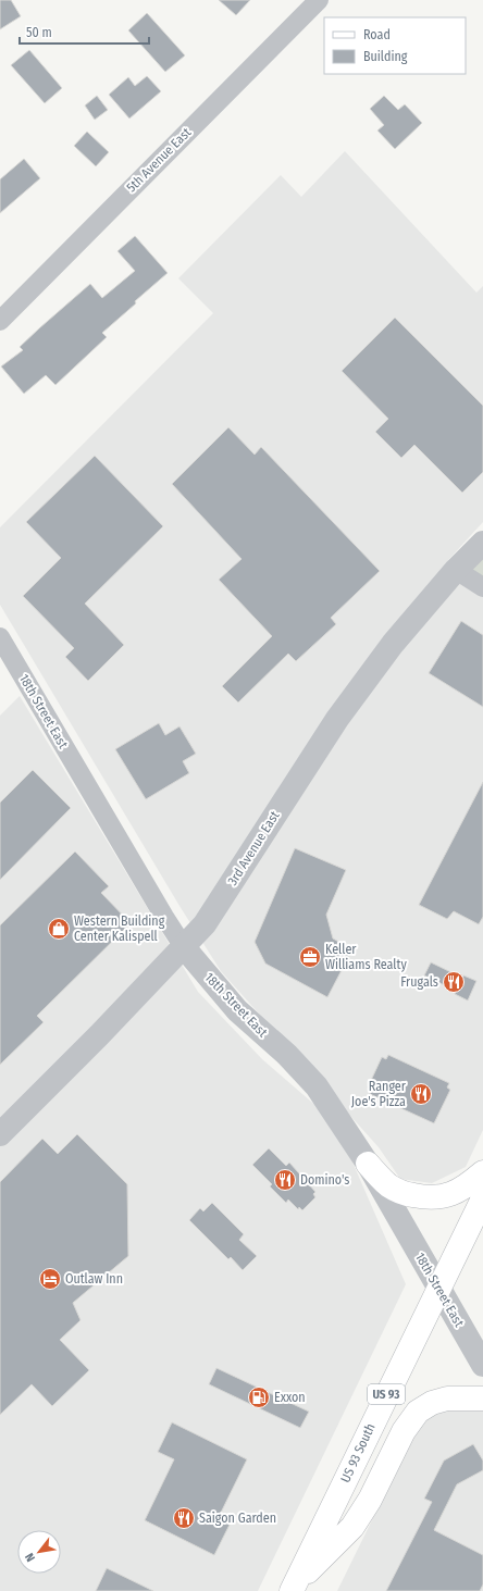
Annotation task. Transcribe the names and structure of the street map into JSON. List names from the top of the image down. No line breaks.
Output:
{"streets":{"main road":["US 93","US 93 South"],"street":["5th Avenue East","18th Street East","3rd Avenue East"]},"crossings":[["18th Street East","3rd Avenue East"],["18th Street East","US 93 South"]],"places":{"shop":["Western Building Center Kalispell"],"office":["Keller Williams Realty"],"restaurant":["Frugals","Ranger Joe's Pizza","Domino's","Saigon Garden"],"hotel":["Outlaw Inn"],"fuel station":["Exxon"]},"legend":["Road","Building"],"scale_bar":"50 m","north":"bottom left"}
